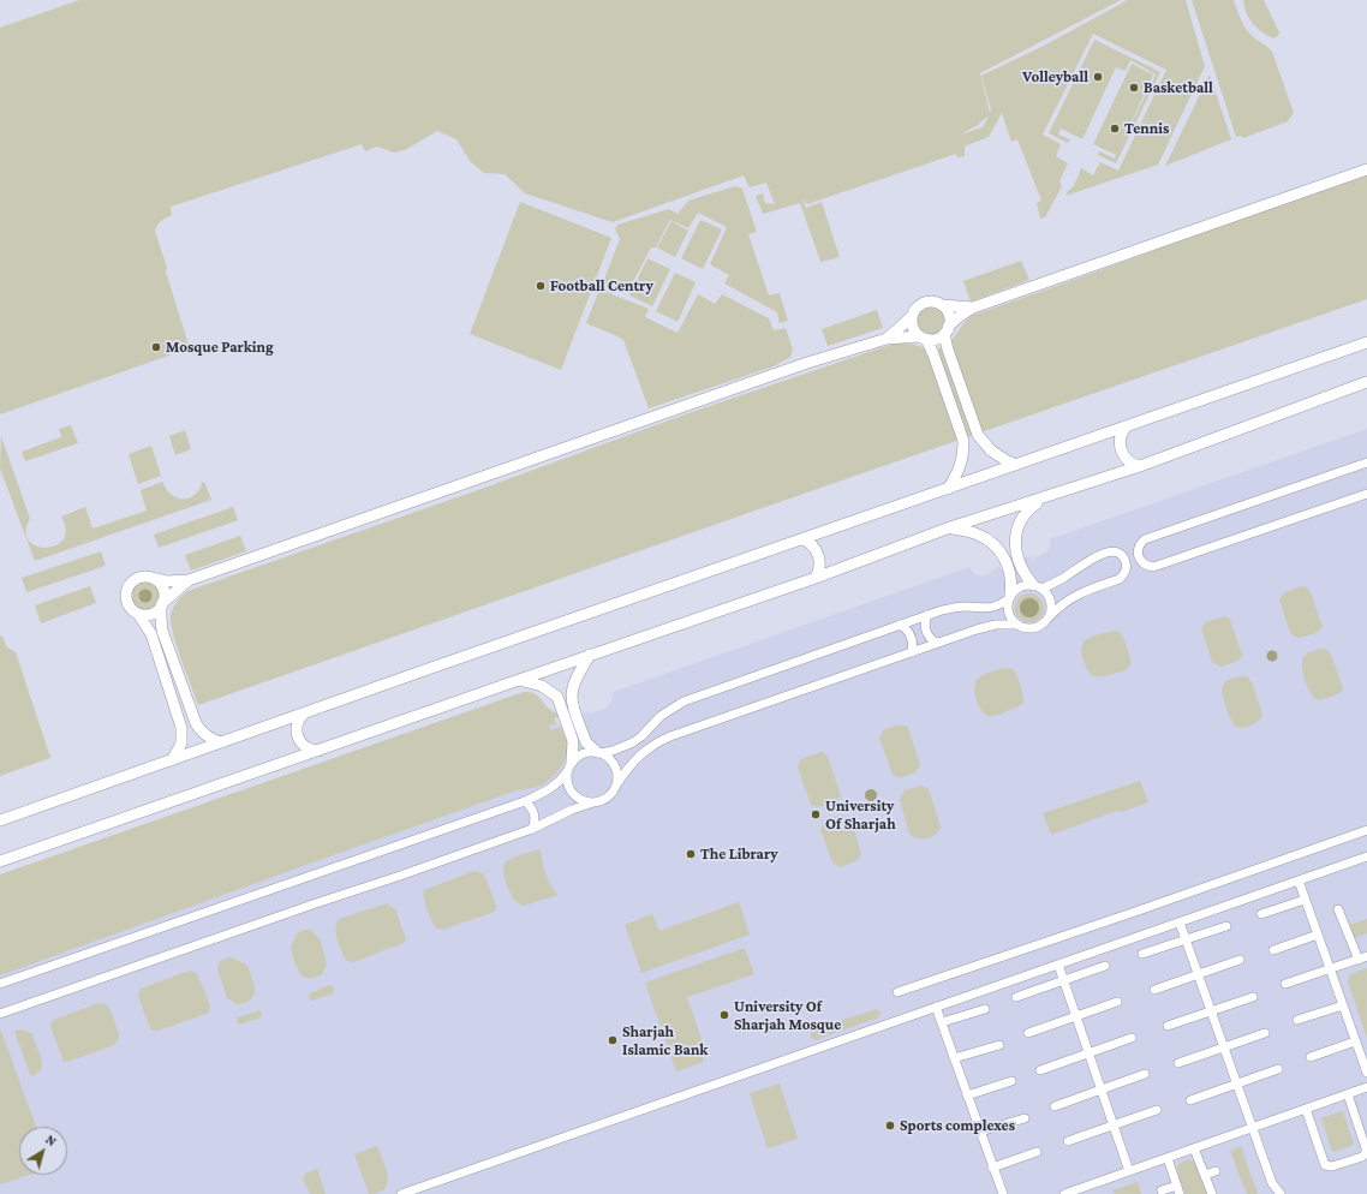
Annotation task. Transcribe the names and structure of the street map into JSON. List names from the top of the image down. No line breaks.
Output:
{"places":["Volleyball","Basketball","Tennis","Football Centry","Mosque Parking","University Of Sharjah","The Library","University Of Sharjah Mosque","Sharjah Islamic Bank","Sports complexes"],"north":"top right"}
